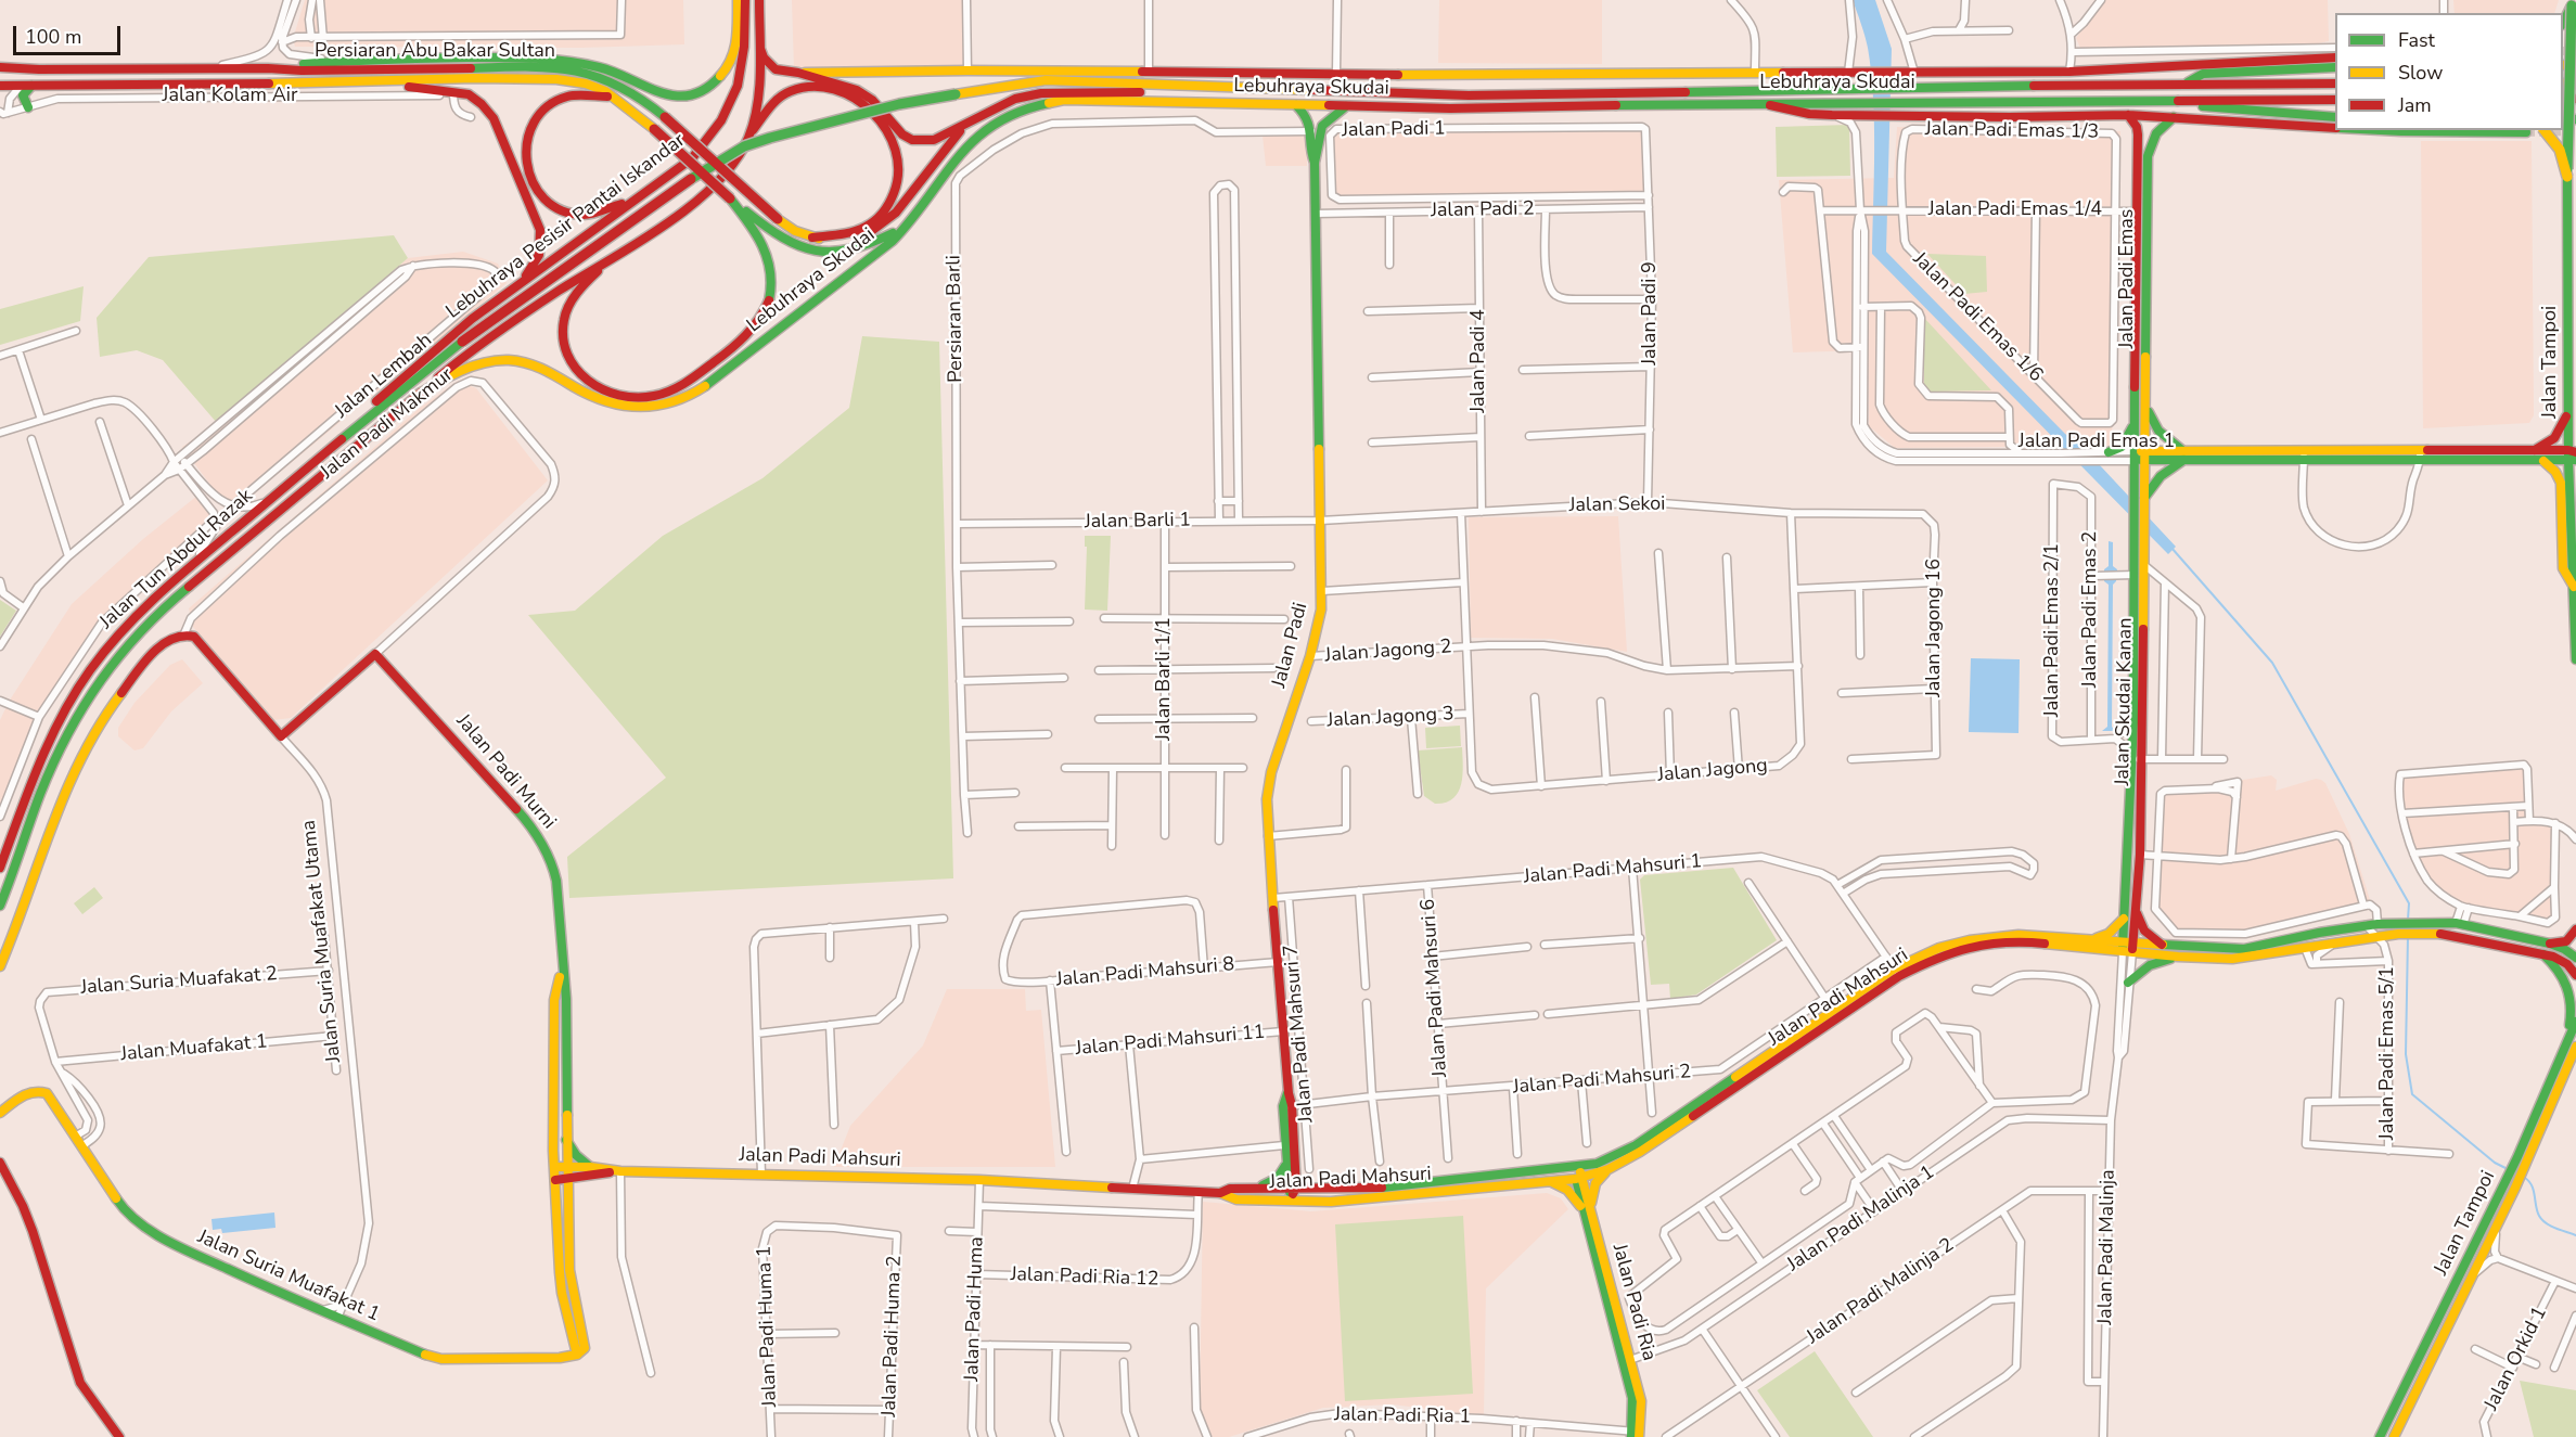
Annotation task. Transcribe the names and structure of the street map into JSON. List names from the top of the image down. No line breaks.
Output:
{"streets":{"main road":["Persiaran Abu Bakar Sultan","Lebuhraya Skudai","Lebuhraya Pesisir Pantai Iskandar","Jalan Padi Emas","Jalan Tampoi","Jalan Padi Makmur","Jalan Padi Emas 1","Jalan Tun Abdul Razak","Jalan Padi","Jalan Skudai Kanan","Jalan Padi Murni","Jalan Suria Muafakat Utama","Jalan Padi Mahsuri","Jalan Suria Muafakat 1","Jalan Padi Ria"],"street":["Jalan Kolam Air","Jalan Padi 1","Jalan Padi Emas 1/3","Jalan Padi 2","Jalan Padi Emas 1/4","Jalan Padi 9","Jalan Padi Emas 1/6","Persiaran Barli","Jalan Padi 4","Jalan Lembah","Jalan Sekoi","Jalan Barli 1","Jalan Padi Emas 2","Jalan Jagong 16","Jalan Padi Emas 2/1","Jalan Jagong 2","Jalan Barli 1/1","Jalan Jagong 3","Jalan Jagong","Jalan Padi Mahsuri 1","Jalan Padi Mahsuri 8","Jalan Suria Muafakat 2","Jalan Padi Mahsuri 6","Jalan Padi Mahsuri 7","Jalan Padi Mahsuri 11","Jalan Muafakat 1","Jalan Padi Emas 5/1","Jalan Padi Mahsuri 2","Jalan Padi Malinja 1","Jalan Padi Malinja","Jalan Padi Ria 12","Jalan Padi Malinja 2","Jalan Padi Huma","Jalan Padi Huma 1","Jalan Padi Huma 2","Jalan Orkid 1","Jalan Padi Ria 1"]},"crossings":[["Persiaran Abu Bakar Sultan","Jalan Kolam Air"],["Lebuhraya Skudai","Jalan Tun Abdul Razak"],["Lebuhraya Skudai","Jalan Padi"],["Jalan Padi 1","Jalan Padi 9"],["Jalan Padi Emas 1/3","Jalan Padi Emas 1/4"],["Jalan Padi Emas 1/3","Jalan Padi Emas 1/6"],["Jalan Padi 2","Jalan Padi 9"],["Jalan Padi 2","Jalan Padi 4"],["Jalan Padi 2","Jalan Padi"],["Jalan Padi Emas 1/4","Jalan Padi Emas"],["Jalan Padi Emas 1/4","Jalan Padi Emas 1/6"],["Jalan Padi Emas 1/4","Jalan Padi Emas 1"],["Lebuhraya Pesisir Pantai Iskandar","Jalan Tun Abdul Razak"],["Jalan Padi Emas","Jalan Padi Emas 1"],["Jalan Padi Emas","Jalan Skudai Kanan"],["Jalan Padi 9","Jalan Sekoi"],["Persiaran Barli","Jalan Barli 1"],["Persiaran Barli","Jalan Padi"],["Jalan Padi 4","Jalan Sekoi"],["Jalan Tampoi","Jalan Padi Emas 1"],["Jalan Padi Makmur","Jalan Padi Murni"],["Jalan Padi Makmur","Jalan Suria Muafakat Utama"],["Jalan Padi Emas 1","Jalan Skudai Kanan"],["Jalan Sekoi","Jalan Barli 1"],["Jalan Sekoi","Jalan Jagong 16"],["Jalan Sekoi","Jalan Padi"],["Jalan Sekoi","Jalan Jagong"],["Jalan Barli 1","Jalan Padi"],["Jalan Barli 1","Jalan Barli 1/1"],["Jalan Padi Emas 2","Jalan Padi Emas 2/1"],["Jalan Padi","Jalan Jagong 2"],["Jalan Padi","Jalan Padi Mahsuri 1"],["Jalan Padi","Jalan Padi Mahsuri 8"],["Jalan Padi","Jalan Padi Mahsuri"],["Jalan Padi","Jalan Padi Mahsuri 11"],["Jalan Padi","Jalan Padi Mahsuri 2"],["Jalan Jagong 2","Jalan Jagong"],["Jalan Skudai Kanan","Jalan Padi Mahsuri"],["Jalan Skudai Kanan","Jalan Padi Malinja"],["Jalan Jagong 3","Jalan Jagong"],["Jalan Padi Murni","Jalan Padi Mahsuri"],["Jalan Padi Murni","Jalan Suria Muafakat 1"],["Jalan Padi Mahsuri 1","Jalan Padi Mahsuri 6"],["Jalan Padi Mahsuri 1","Jalan Padi Mahsuri"],["Jalan Padi Mahsuri 1","Jalan Padi Mahsuri 7"],["Jalan Padi Mahsuri 1","Jalan Padi Mahsuri 2"],["Jalan Suria Muafakat Utama","Jalan Suria Muafakat 1"],["Jalan Suria Muafakat 2","Jalan Muafakat 1"],["Jalan Padi Mahsuri 6","Jalan Padi Mahsuri 2"],["Jalan Padi Mahsuri","Jalan Padi Emas 5/1"],["Jalan Padi Mahsuri","Jalan Padi Malinja"],["Jalan Padi Mahsuri","Jalan Padi Ria 12"],["Jalan Padi Mahsuri","Jalan Padi Ria"],["Jalan Padi Mahsuri","Jalan Padi Huma"],["Jalan Padi Mahsuri 7","Jalan Padi Mahsuri 2"],["Jalan Padi Malinja 1","Jalan Padi Malinja"],["Jalan Padi Malinja 1","Jalan Padi Ria"],["Jalan Padi Malinja","Jalan Padi Malinja 2"],["Jalan Padi Ria 12","Jalan Padi Huma"],["Jalan Padi Ria","Jalan Padi Ria 1"],["Jalan Padi Huma 1","Jalan Padi Huma 2"]],"legend":["Fast","Slow","Jam"],"scale_bar":"100 m"}
